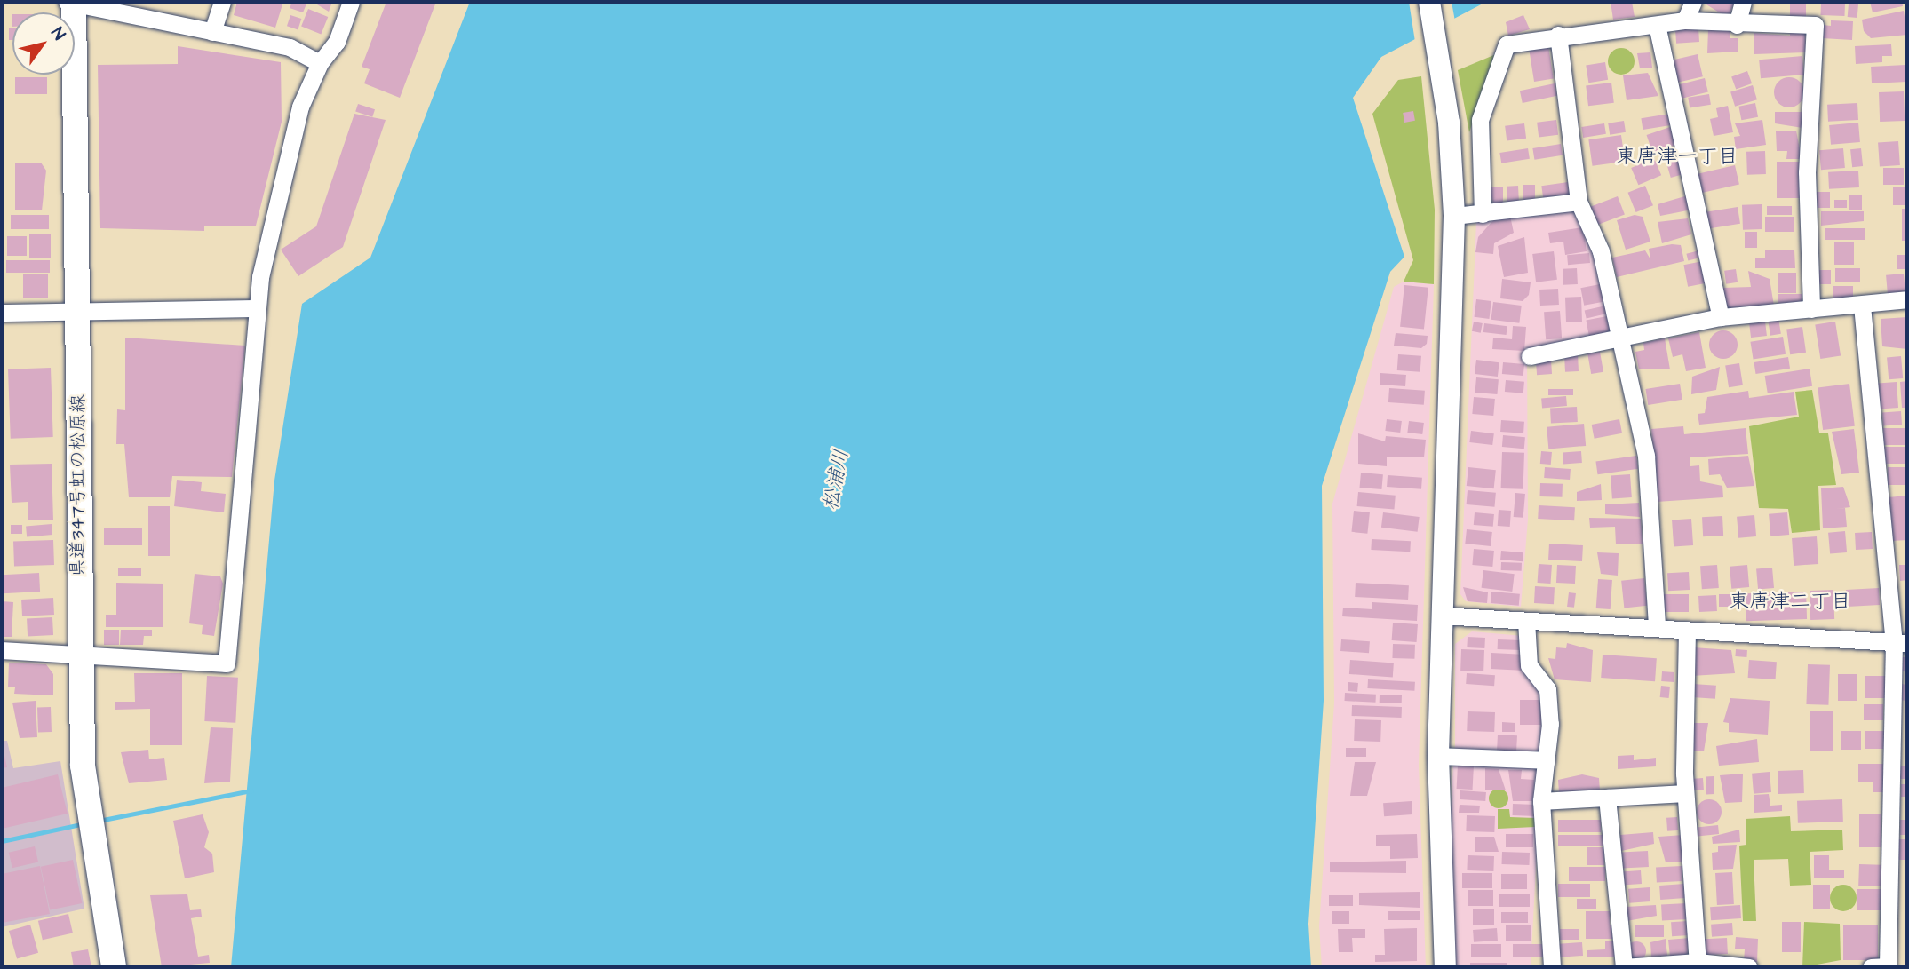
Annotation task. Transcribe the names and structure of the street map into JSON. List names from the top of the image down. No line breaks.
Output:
{"streets":{"main road":["県道347号虹の松原線"]},"districts":["東唐津一丁目","東唐津二丁目"],"water":["松浦川"],"north":"top right"}
